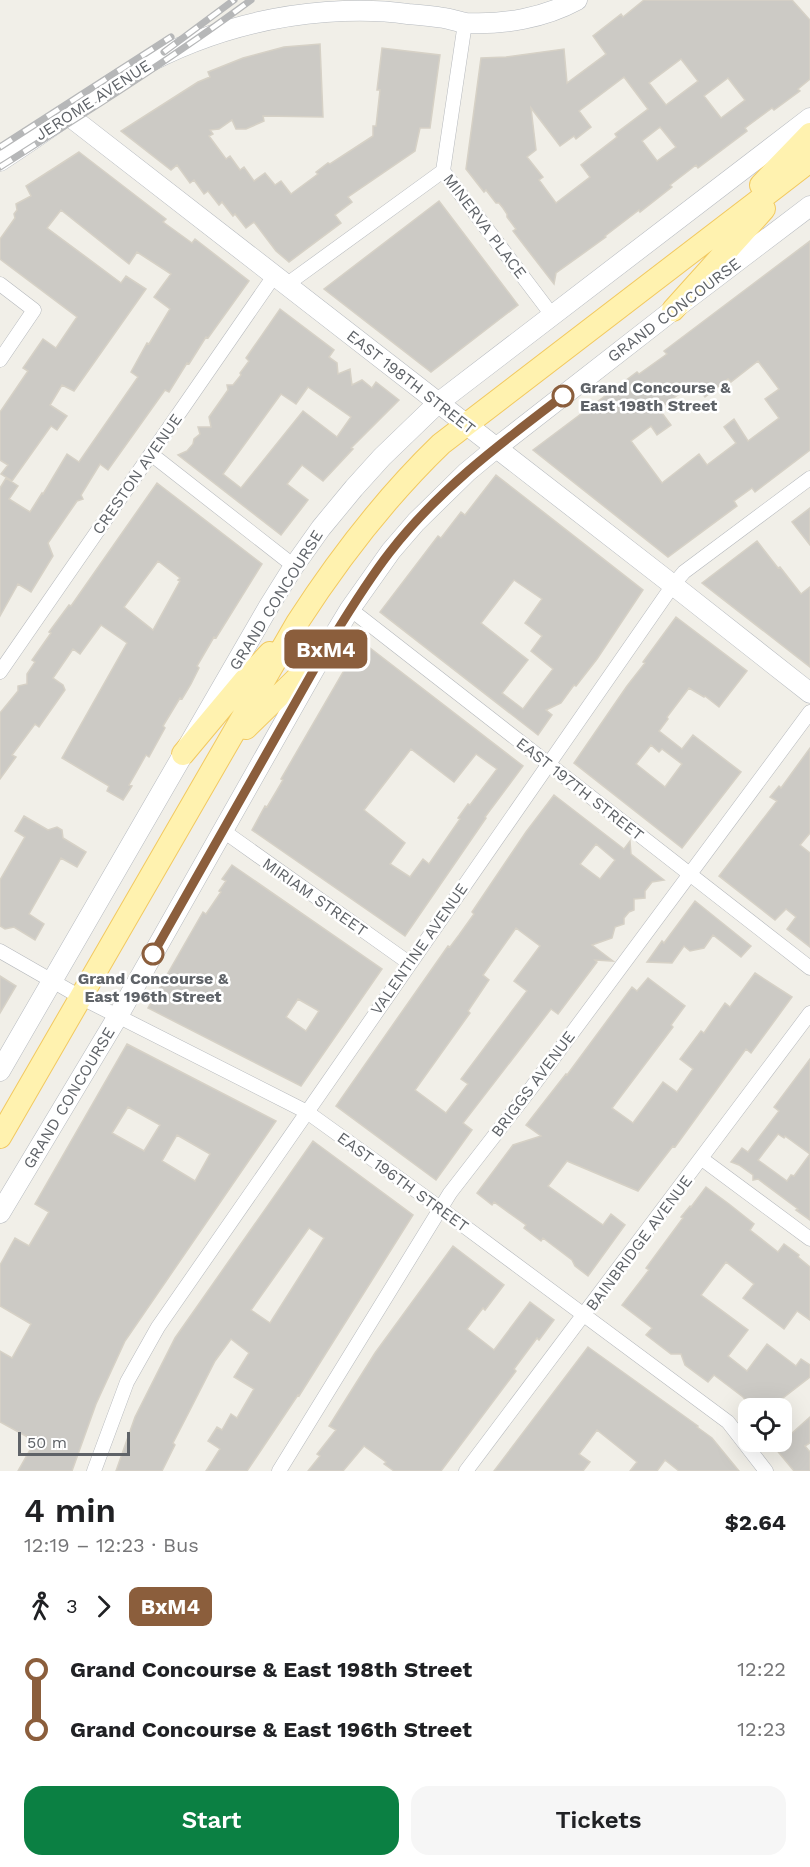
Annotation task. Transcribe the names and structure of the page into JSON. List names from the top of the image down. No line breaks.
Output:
{"streets":{"main road":["GRAND CONCOURSE"],"street":["JEROME AVENUE","MINERVA PLACE","EAST 198TH STREET","CRESTON AVENUE","EAST 197TH STREET","MIRIAM STREET","VALENTINE AVENUE","BRIGGS AVENUE","EAST 196TH STREET","BAINBRIDGE AVENUE"]},"crossings":[["JEROME AVENUE","MINERVA PLACE"],["JEROME AVENUE","EAST 198TH STREET"],["MINERVA PLACE","GRAND CONCOURSE"],["MINERVA PLACE","CRESTON AVENUE"],["GRAND CONCOURSE","EAST 198TH STREET"],["GRAND CONCOURSE","EAST 197TH STREET"],["GRAND CONCOURSE","MIRIAM STREET"],["GRAND CONCOURSE","EAST 196TH STREET"],["EAST 198TH STREET","CRESTON AVENUE"],["EAST 198TH STREET","VALENTINE AVENUE"],["EAST 197TH STREET","VALENTINE AVENUE"],["EAST 197TH STREET","BRIGGS AVENUE"],["MIRIAM STREET","VALENTINE AVENUE"],["VALENTINE AVENUE","EAST 196TH STREET"],["BRIGGS AVENUE","EAST 196TH STREET"],["EAST 196TH STREET","BAINBRIDGE AVENUE"]],"places":["Grand Concourse & East 198th Street","Grand Concourse & East 196th Street"],"lines":["bus line BxM4"],"scale_bar":"50 m","page":{"on_map":"BxM4","scale":"50 m","heading":["4 min","12:19 – 12:23 · Bus","$2.64"],"legs":["3","BxM4"],"list":[{"name":"Grand Concourse & East 198th Street","value":"12:22"},{"name":"Grand Concourse & East 196th Street","value":"12:23"}],"buttons":["Start","Tickets"]}}
